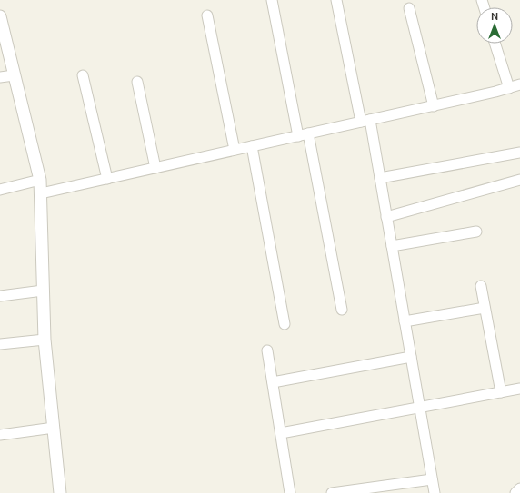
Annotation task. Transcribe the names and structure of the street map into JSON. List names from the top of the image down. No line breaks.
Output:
{"north":"top"}
